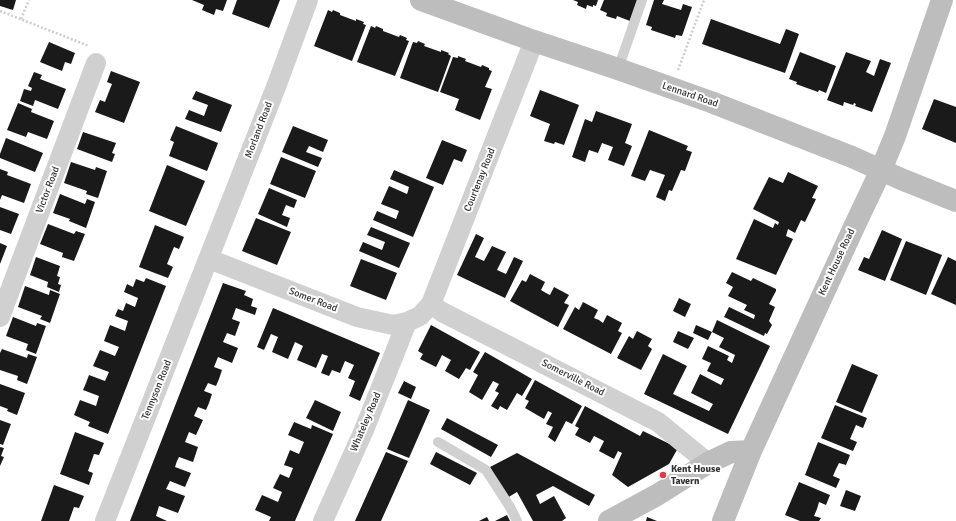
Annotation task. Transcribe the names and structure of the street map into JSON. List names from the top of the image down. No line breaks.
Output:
{"streets":{"street":["Lennard Road","Morland Road","Courtenay Road","Victor Road","Kent House Road","Somer Road","Somerville Road","Tennyson Road","Whateley Road"]},"crossings":[["Lennard Road","Courtenay Road"],["Lennard Road","Kent House Road"],["Morland Road","Somer Road"],["Morland Road","Tennyson Road"],["Courtenay Road","Somer Road"],["Courtenay Road","Somerville Road"],["Courtenay Road","Whateley Road"],["Somer Road","Somerville Road"],["Somer Road","Tennyson Road"],["Somer Road","Whateley Road"],["Somerville Road","Whateley Road"]],"places":["Kent House Tavern"]}
